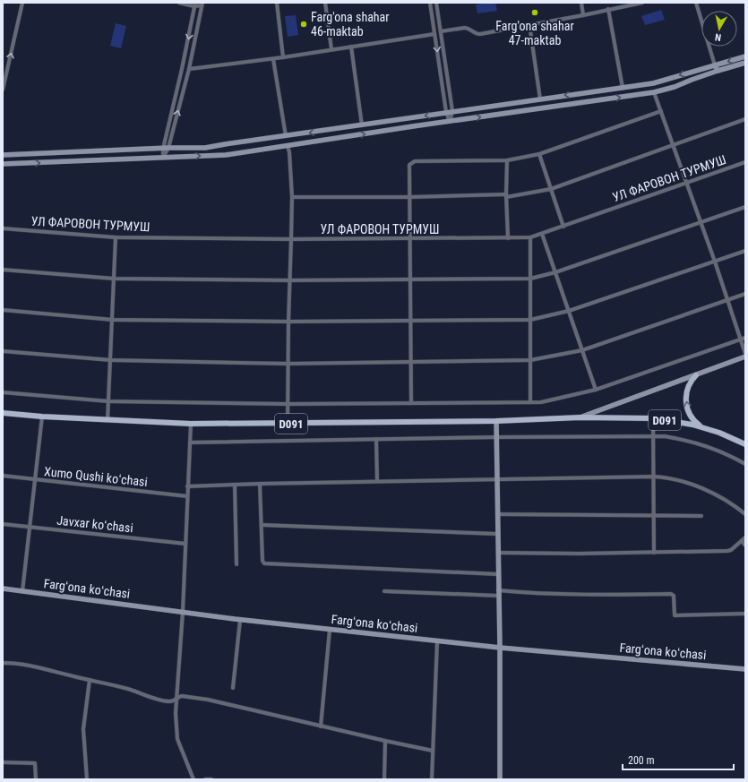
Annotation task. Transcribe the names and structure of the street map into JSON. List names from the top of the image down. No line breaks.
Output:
{"streets":{"main road":["D091"],"street":["УЛ ФАРОВОН ТУРМУШ","Xumo Qushi koʻchasi","Javxar koʻchasi","Fargʻona koʻchasi"]},"places":["Farg'ona shahar 47-maktab","Farg'ona shahar 46-maktab"],"scale_bar":"200 m","north":"bottom"}
